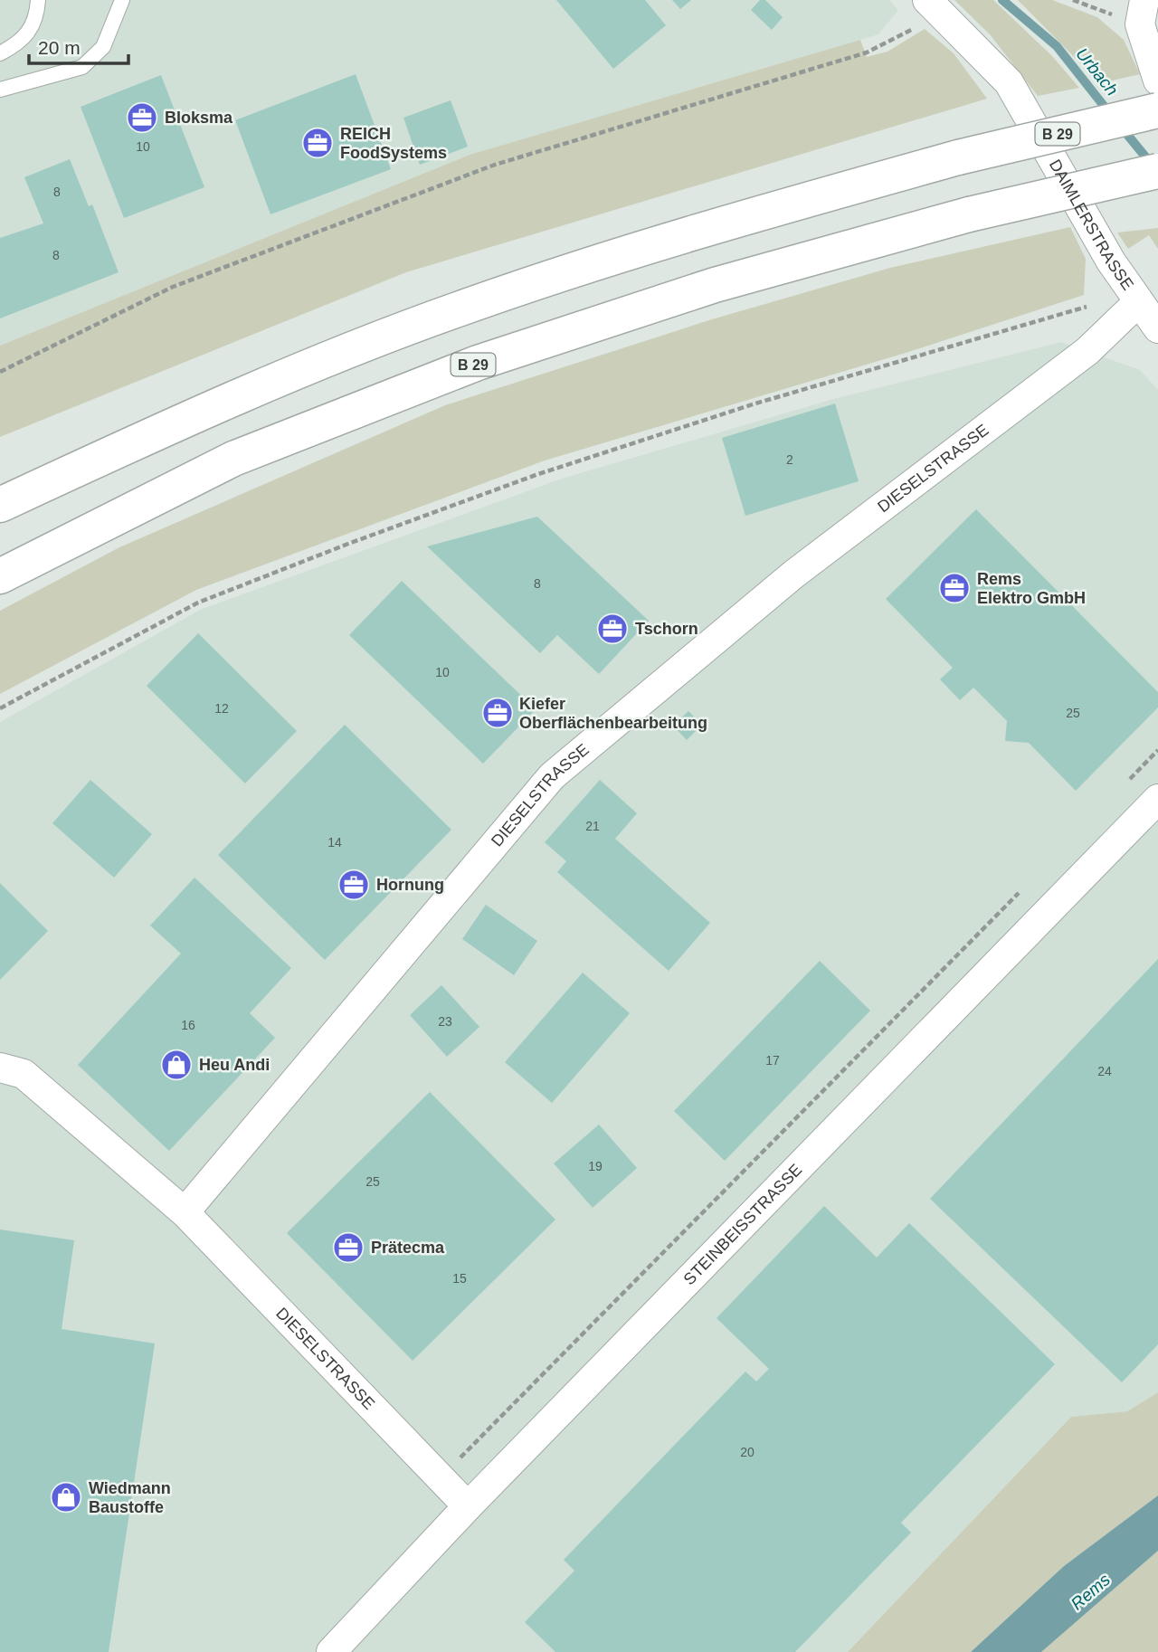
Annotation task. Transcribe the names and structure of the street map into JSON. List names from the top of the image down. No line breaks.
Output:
{"streets":{"highway":["B 29"],"street":["DAIMLERSTRASSE","DIESELSTRASSE","STEINBEISSTRASSE"]},"crossings":[["DAIMLERSTRASSE","DIESELSTRASSE"],["DIESELSTRASSE","STEINBEISSTRASSE"]],"water":["Urbach","Rems"],"places":{"office":["Bloksma","REICH FoodSystems","Rems Elektro GmbH","Tschorn","Kiefer Oberflächenbearbeitung","Hornung","Prätecma"],"shop":["Heu Andi","Wiedmann Baustoffe"]},"house_numbers":["10","8","8","2","8","10","12","25","21","14","23","16","17","24","19","25","15","20"],"scale_bar":"20 m"}
